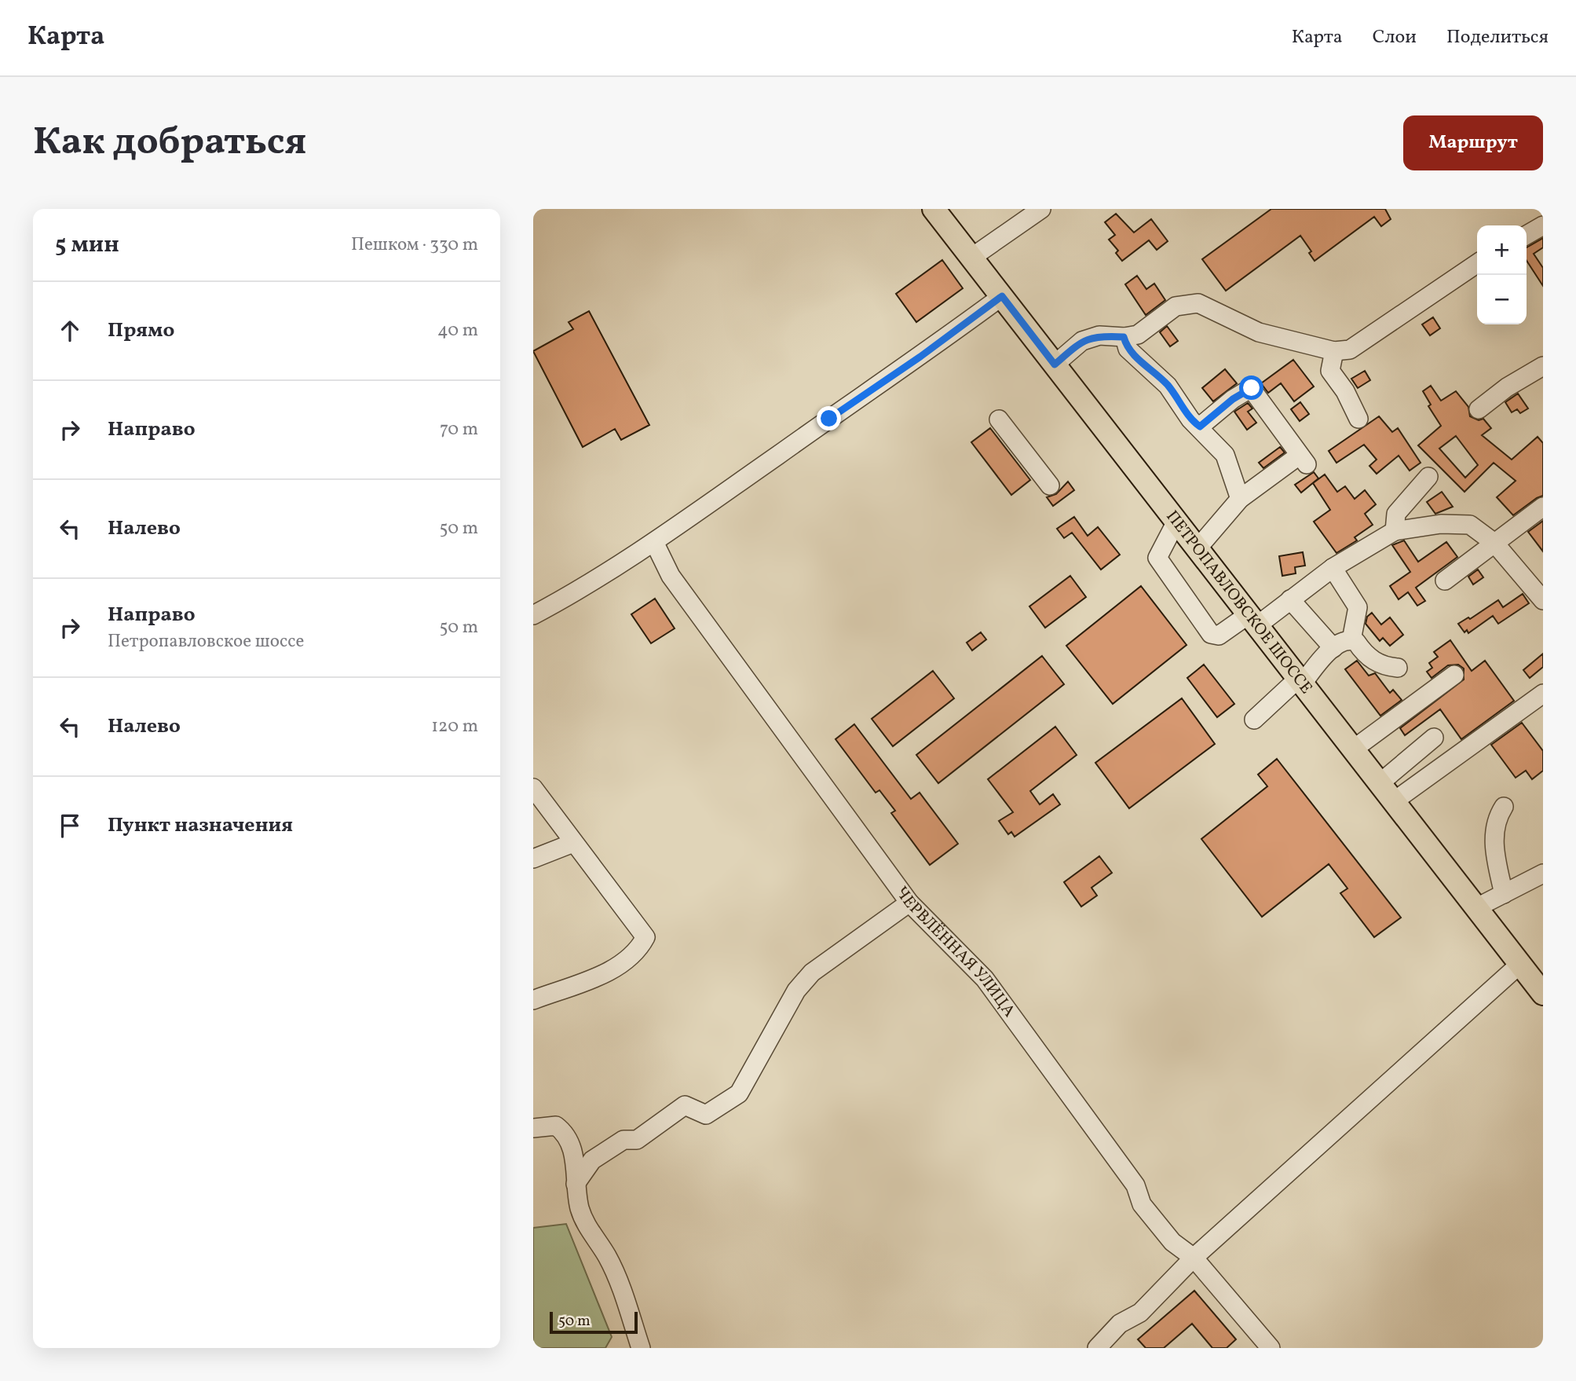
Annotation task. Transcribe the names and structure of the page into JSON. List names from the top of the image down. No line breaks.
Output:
{"streets":{"main road":["ПЕТРОПАВЛОВСКОЕ ШОССЕ"],"street":["ЧЕРВЛЁННАЯ УЛИЦА"]},"scale_bar":"50 m","page":{"header":"Карта","nav":["Карта","Слои","Поделиться"],"buttons":"Маршрут","title":"Как добраться","heading":["5 мин","Пешком · 330 m"],"map_buttons":["+","−"],"list":[["Прямо","40 m"],["Направо","70 m"],["Налево","50 m"],["Направо","Петропавловское шоссе","50 m"],["Налево","120 m"],"Пункт назначения"],"scale":"50 m"}}
